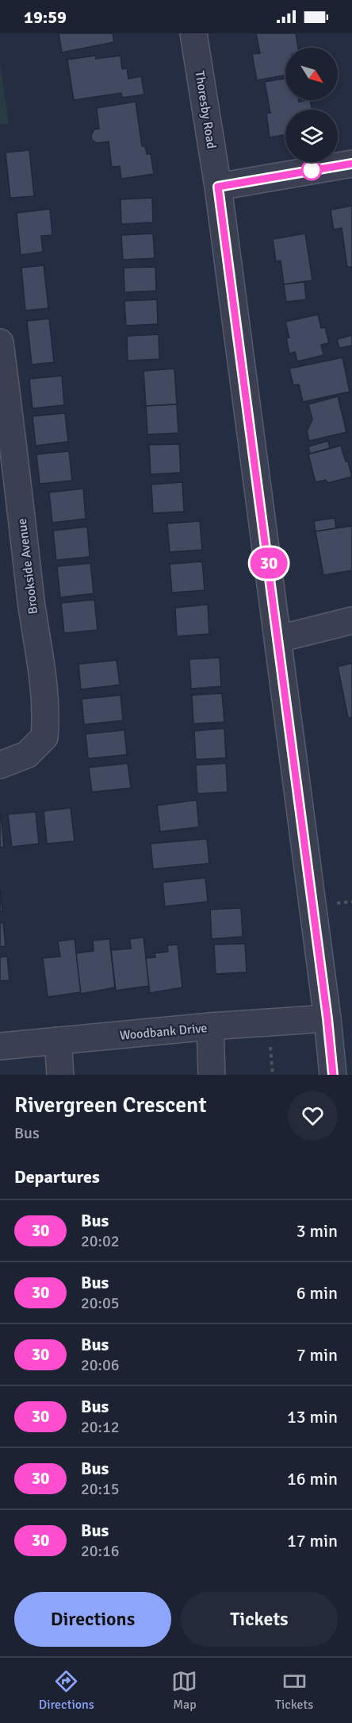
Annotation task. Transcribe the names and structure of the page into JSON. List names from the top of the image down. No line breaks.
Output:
{"streets":{"street":["Thoresby Road","Brookside Avenue","Woodbank Drive"]},"crossings":[["Thoresby Road","Woodbank Drive"]],"lines":["bus line 30"],"north":"bottom right","page":{"status":"19:59","on_map":"30","heading":[["Rivergreen Crescent","Bus"],"Departures"],"list":[{"mark":"30","name":"Bus","note":"20:02","value":"3 min"},{"mark":"30","name":"Bus","note":"20:05","value":"6 min"},{"mark":"30","name":"Bus","note":"20:06","value":"7 min"},{"mark":"30","name":"Bus","note":"20:12","value":"13 min"},{"mark":"30","name":"Bus","note":"20:15","value":"16 min"},{"mark":"30","name":"Bus","note":"20:16","value":"17 min"}],"buttons":["Directions","Tickets"],"tabs":["Directions","Map","Tickets"]}}
